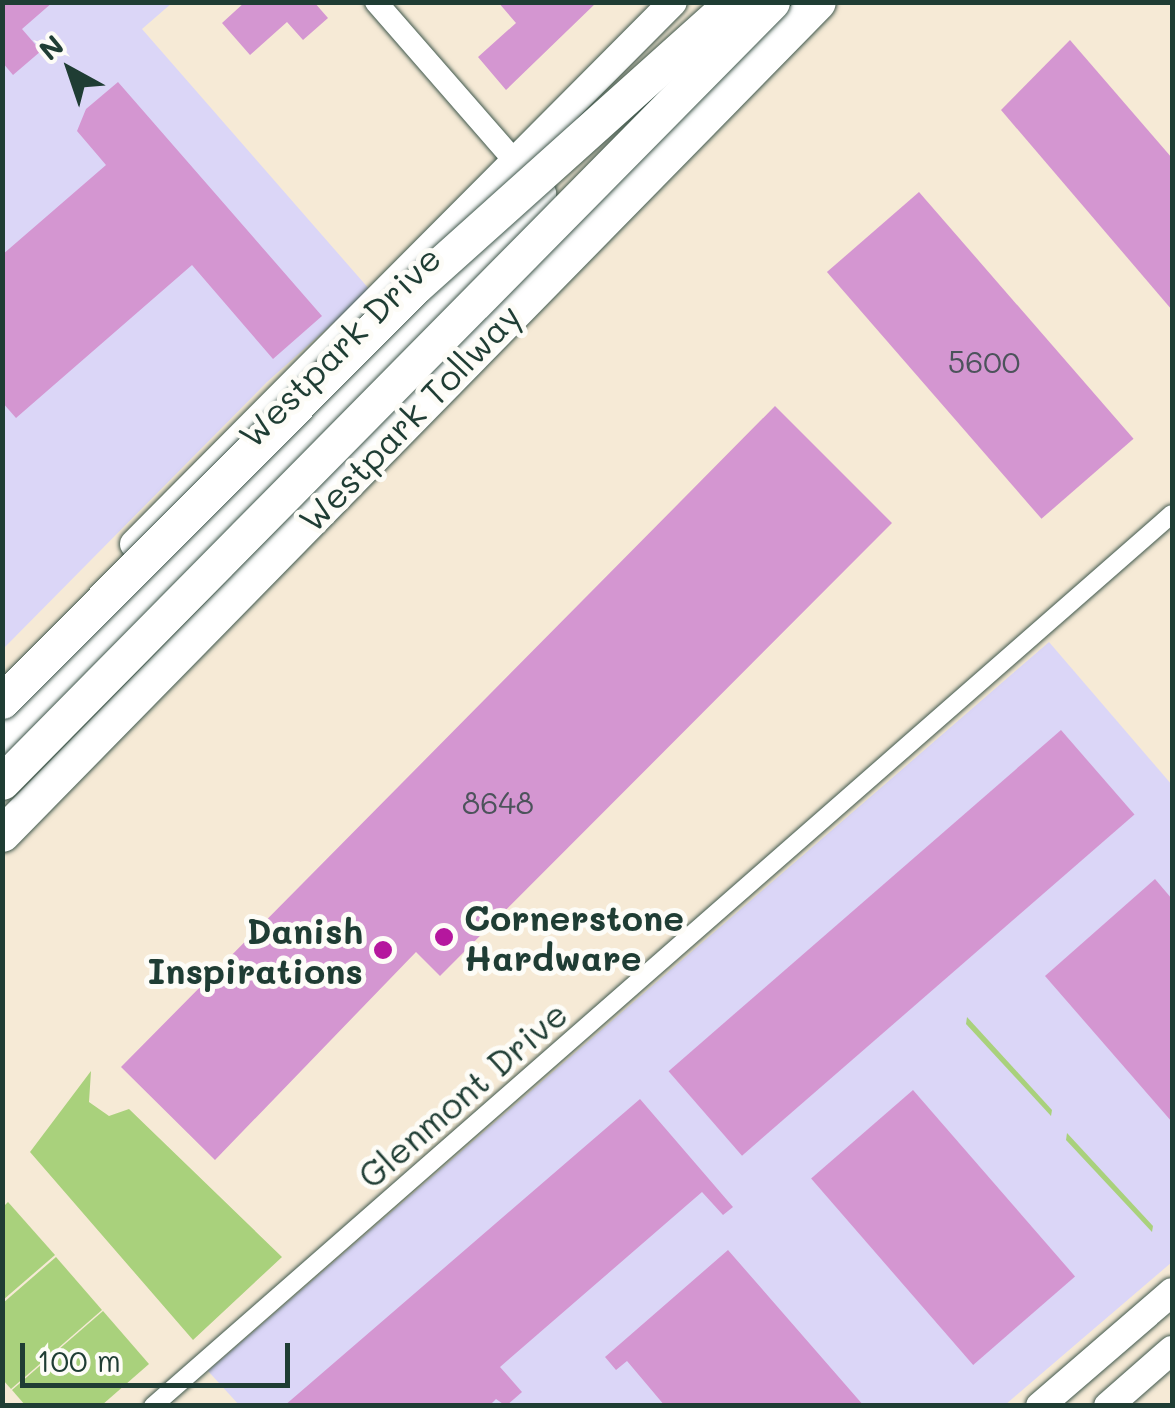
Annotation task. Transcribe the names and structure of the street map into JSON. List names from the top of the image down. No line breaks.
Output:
{"streets":{"highway":["Westpark Tollway"],"main road":["Westpark Drive"],"street":["Glenmont Drive"]},"places":["Cornerstone Hardware","Danish Inspirations"],"house_numbers":["5600","8648"],"scale_bar":"100 m","north":"top left"}
